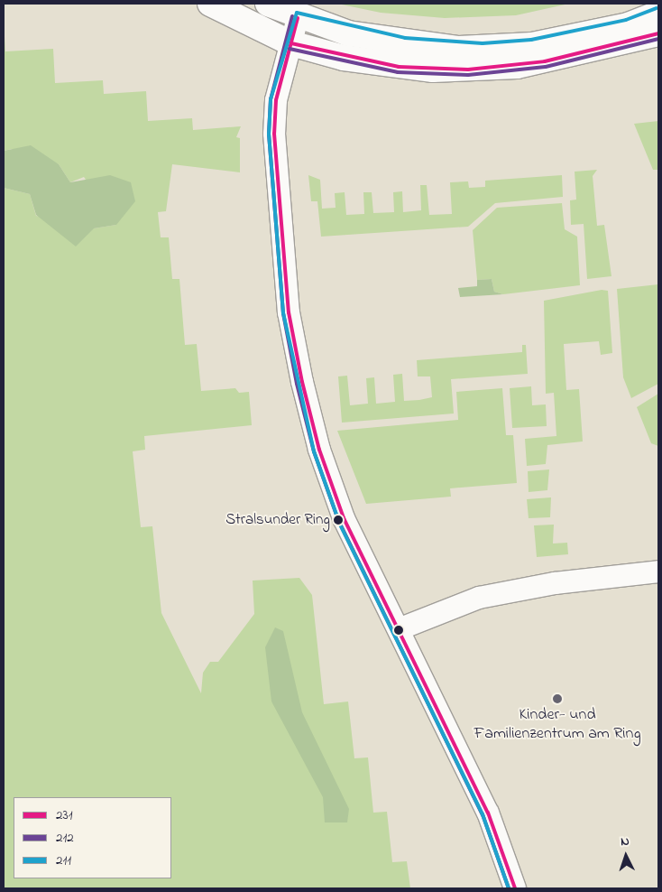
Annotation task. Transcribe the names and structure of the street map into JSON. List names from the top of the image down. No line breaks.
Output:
{"places":["Stralsunder Ring","Kinder- und Familienzentrum am Ring"],"lines":["transit line 211","transit line 212","transit line 231"],"legend":["231","212","211"],"north":"top"}
